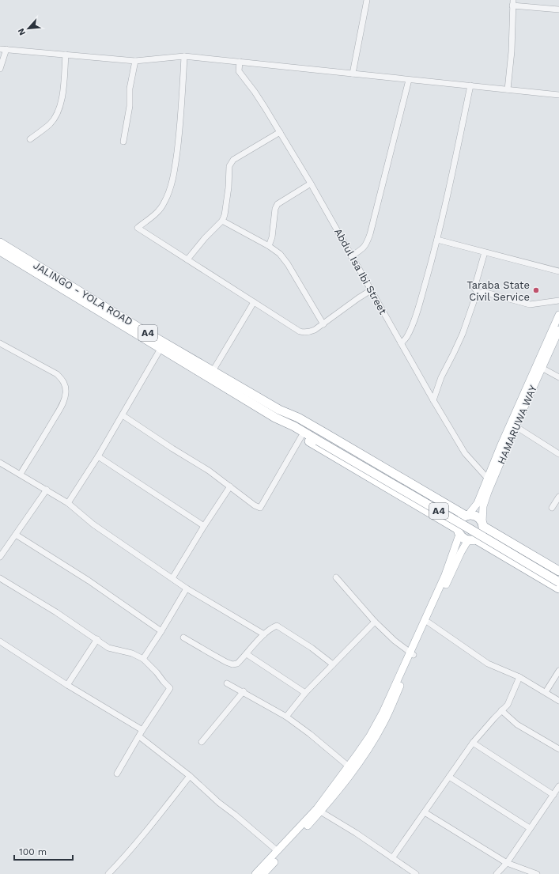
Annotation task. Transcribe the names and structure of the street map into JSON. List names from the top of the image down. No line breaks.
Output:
{"streets":{"highway":["JALINGO - YOLA ROAD","A4"],"main road":["HAMARUWA WAY"],"street":["Abdul Isa Ibi Street"]},"crossings":[["JALINGO - YOLA ROAD","A4"],["JALINGO - YOLA ROAD","HAMARUWA WAY"],["A4","HAMARUWA WAY"]],"places":["Taraba State Civil Service"],"scale_bar":"100 m","north":"bottom left"}
